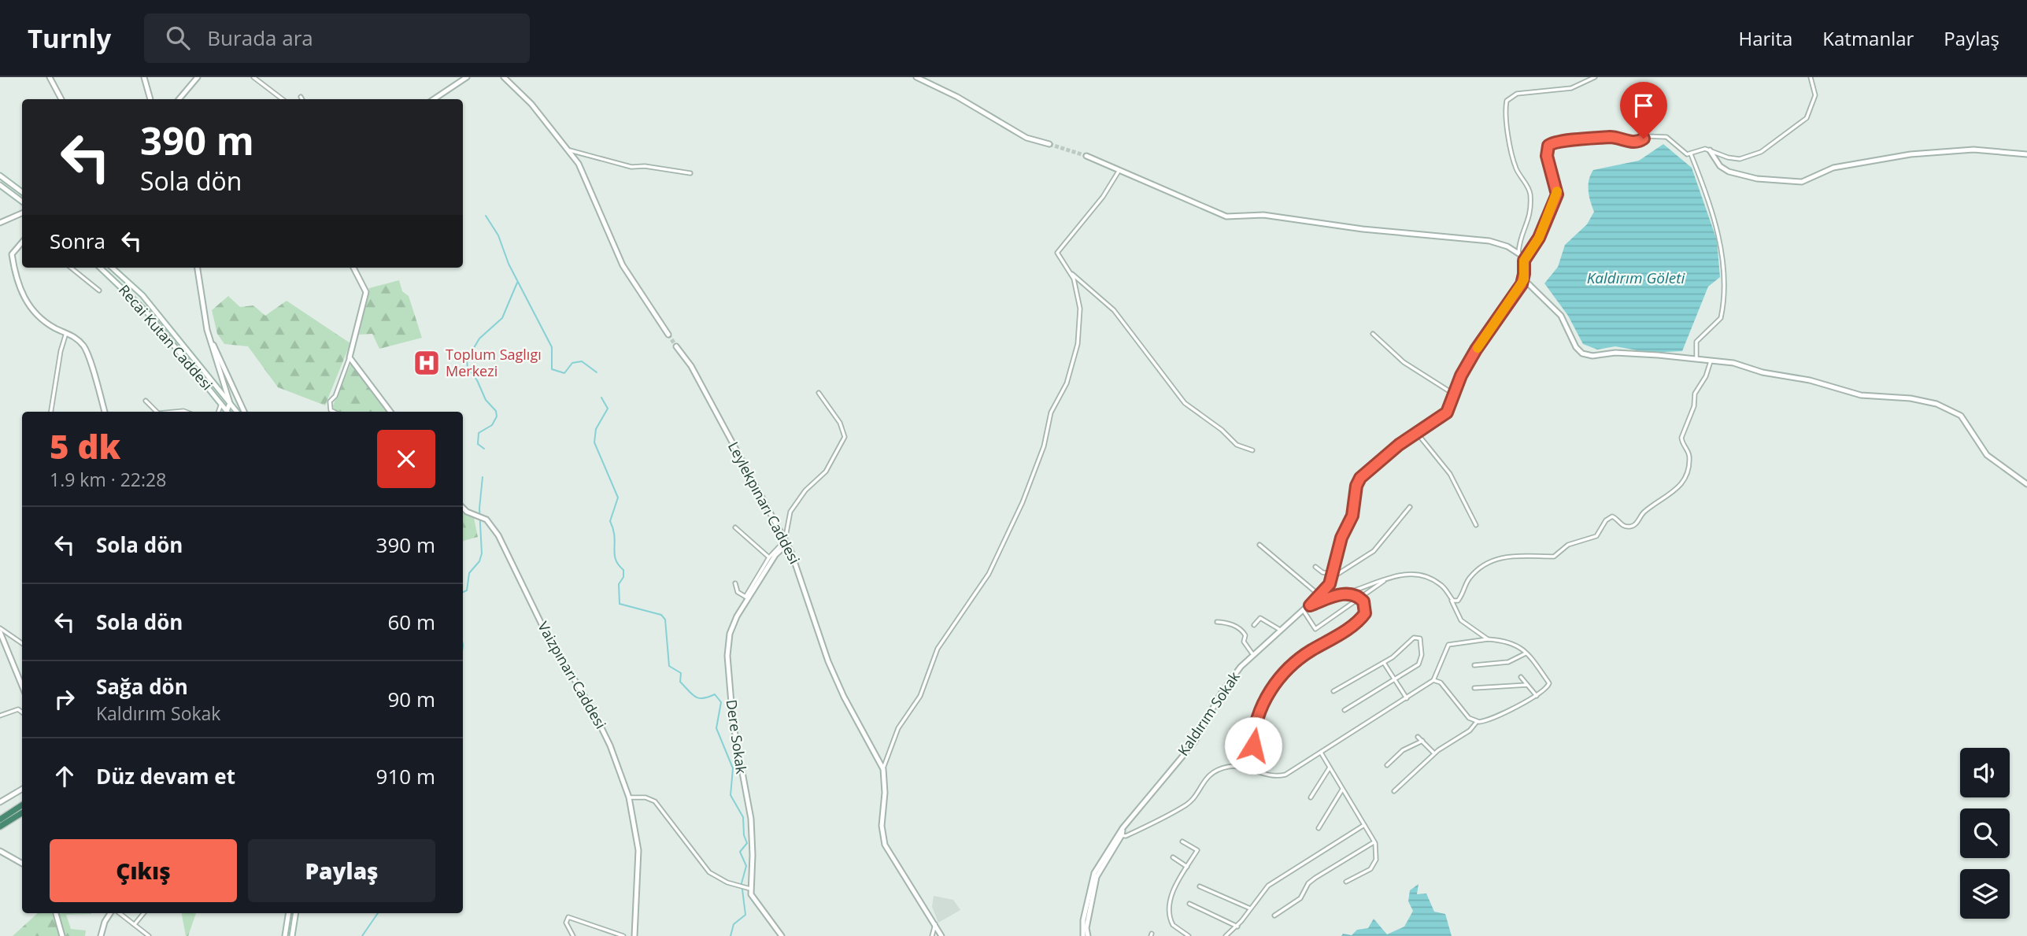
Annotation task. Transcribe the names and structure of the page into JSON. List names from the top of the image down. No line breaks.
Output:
{"streets":{"street":["Recai Kutan Caddesi","Leylekpınarı Caddesi","Vaizpınarı Caddesi","Kaldırım Sokak","Dere Sokak"]},"crossings":[["Leylekpınarı Caddesi","Dere Sokak"]],"water":["Kaldırım Göleti"],"places":{"hospital":["Toplum Saglıgı Merkezi"]},"page":{"header":"Turnly","search":"Burada ara","nav":["Harita","Katmanlar","Paylaş"],"turn":["390 m","Sola dön"],"then":"Sonra","heading":["5 dk","1.9 km · 22:28"],"list":[{"name":"Sola dön","value":"390 m"},{"name":"Sola dön","value":"60 m"},{"name":"Sağa dön","note":"Kaldırım Sokak","value":"90 m"},{"name":"Düz devam et","value":"910 m"}],"buttons":["Çıkış","Paylaş"]}}
